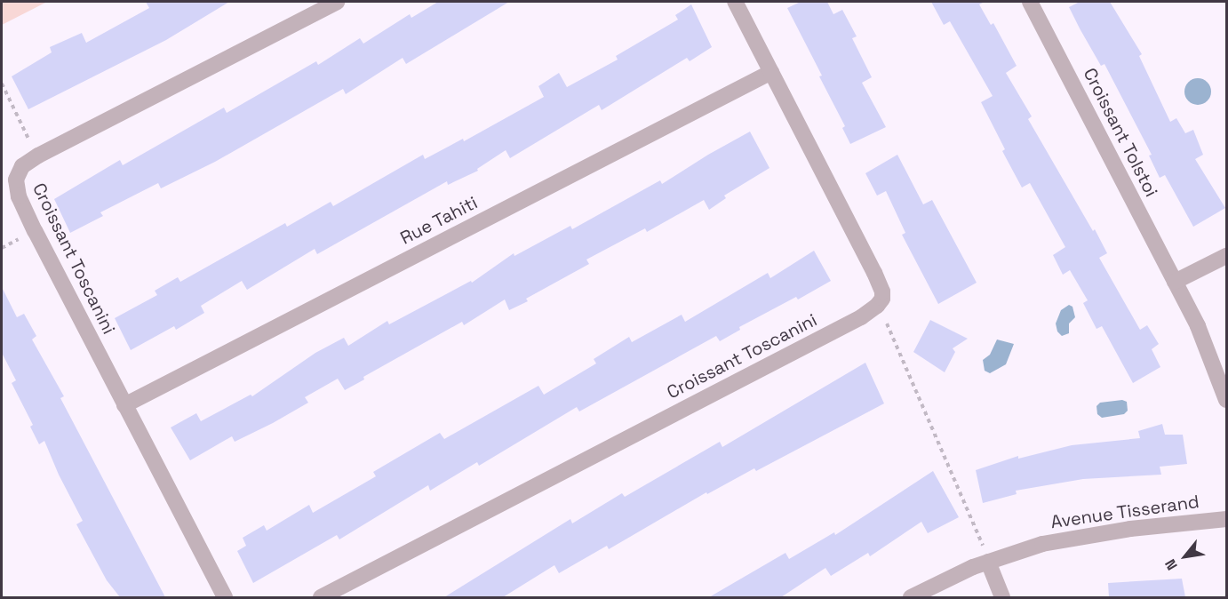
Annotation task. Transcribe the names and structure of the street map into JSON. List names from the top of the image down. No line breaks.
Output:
{"streets":{"street":["Croissant Tolstoi","Rue Tahiti","Croissant Toscanini","Avenue Tisserand"]},"crossings":[["Rue Tahiti","Croissant Toscanini"]],"north":"bottom left"}
